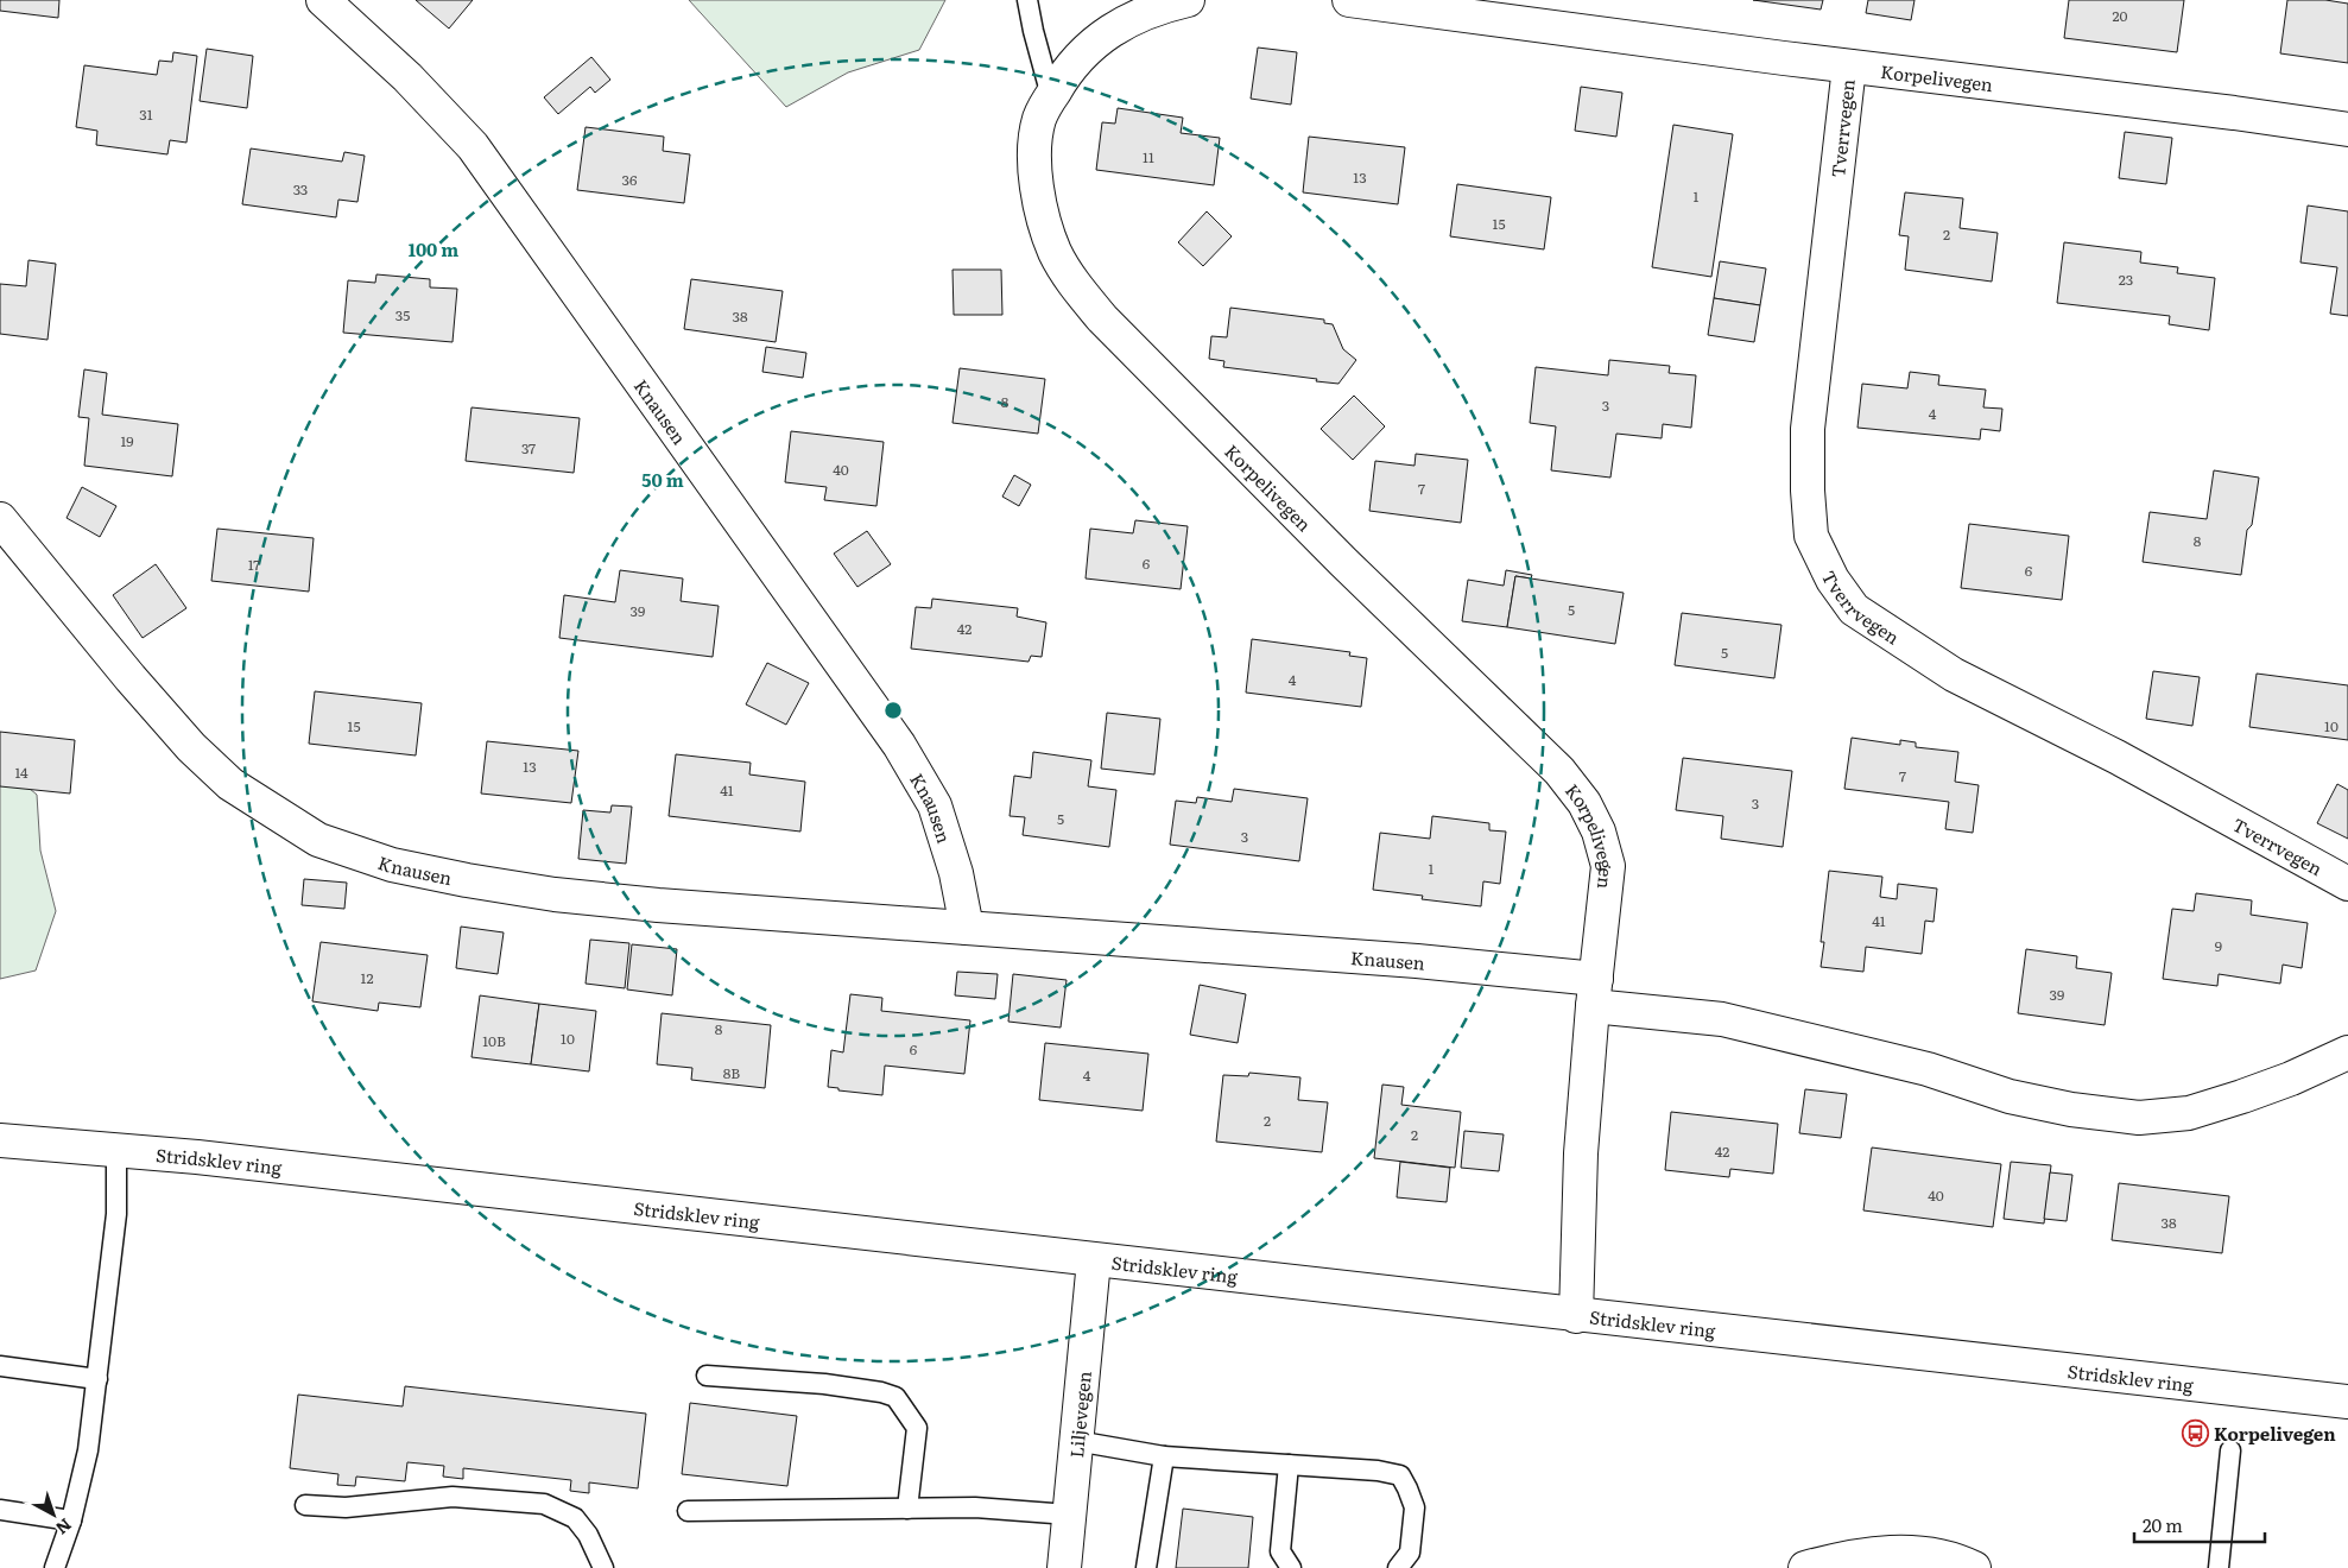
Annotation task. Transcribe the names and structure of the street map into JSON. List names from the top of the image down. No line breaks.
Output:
{"streets":{"street":["Korpelivegen","Tverrvegen","Knausen","Stridsklev ring","Liljevegen"]},"crossings":[["Korpelivegen","Tverrvegen"],["Korpelivegen","Knausen"],["Korpelivegen","Stridsklev ring"],["Stridsklev ring","Liljevegen"]],"places":{"bus stop":["Korpelivegen"]},"house_numbers":["20","31","11","13","36","33","1","15","2","23","35","38","8","3","4","19","37","40","7","8","6","17","6","5","39","42","5","4","15","10","13","14","7","41","3","5","3","1","41","9","12","39","8","10","10B","6","8B","4","2","2","42","40","38"],"scale_bar":"20 m","north":"bottom right","rings":["100 m","50 m"]}
